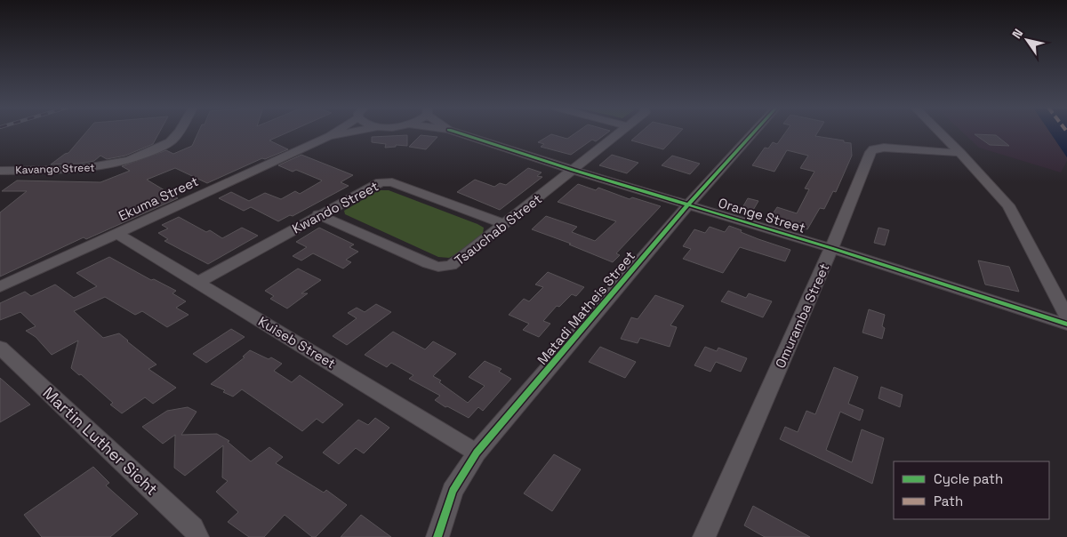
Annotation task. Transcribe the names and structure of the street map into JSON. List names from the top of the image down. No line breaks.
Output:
{"streets":{"street":["Kavango Street","Ekuma Street","Kwando Street","Orange Street","Tsauchab Street","Matadi Matheis Street","Omuramba Street","Kuiseb Street","Martin Luther Sicht"]},"crossings":[["Ekuma Street","Kuiseb Street"],["Kwando Street","Tsauchab Street"],["Kwando Street","Kuiseb Street"],["Orange Street","Tsauchab Street"],["Orange Street","Matadi Matheis Street"],["Orange Street","Omuramba Street"],["Matadi Matheis Street","Kuiseb Street"]],"legend":["Cycle path","Path"],"north":"top left"}
